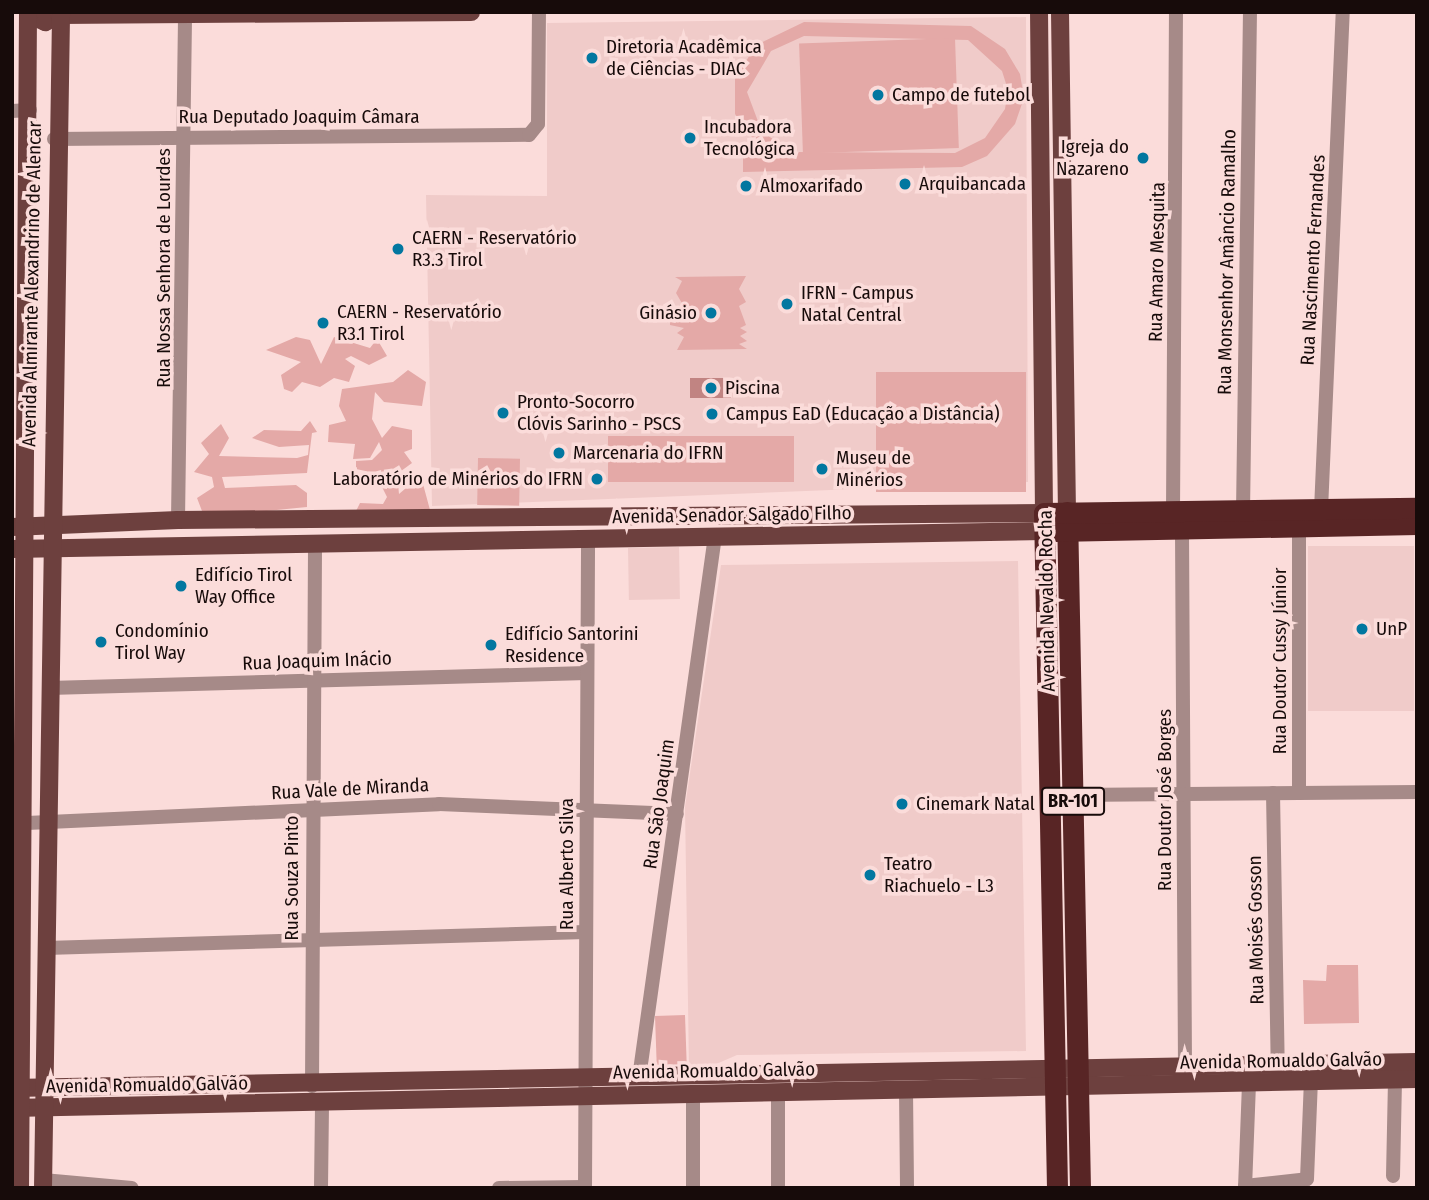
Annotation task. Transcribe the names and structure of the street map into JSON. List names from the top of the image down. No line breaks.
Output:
{"streets":{"highway":["Avenida Senador Salgado Filho","Avenida Nevaldo Rocha","BR-101"],"main road":["Avenida Almirante Alexandrino de Alencar","Avenida Romualdo Galvão"],"street":["Rua Deputado Joaquim Câmara","Rua Nascimento Fernandes","Rua Amaro Mesquita","Rua Monsenhor Amâncio Ramalho","Rua Nossa Senhora de Lourdes","Rua Joaquim Inácio","Rua Doutor Cussy Júnior","Rua Vale de Miranda","Rua Doutor José Borges","Rua São Joaquim","Rua Alberto Silva","Rua Souza Pinto","Rua Moisés Gosson"]},"crossings":[["Rua Deputado Joaquim Câmara","Rua Nossa Senhora de Lourdes"],["Rua Deputado Joaquim Câmara","Avenida Almirante Alexandrino de Alencar"],["Rua Nascimento Fernandes","Avenida Senador Salgado Filho"],["Rua Amaro Mesquita","Avenida Senador Salgado Filho"],["Rua Amaro Mesquita","Rua Doutor José Borges"],["Rua Monsenhor Amâncio Ramalho","Avenida Senador Salgado Filho"],["Rua Nossa Senhora de Lourdes","Avenida Senador Salgado Filho"],["Avenida Almirante Alexandrino de Alencar","Avenida Senador Salgado Filho"],["Avenida Almirante Alexandrino de Alencar","Rua Joaquim Inácio"],["Avenida Almirante Alexandrino de Alencar","Rua Vale de Miranda"],["Avenida Almirante Alexandrino de Alencar","Avenida Romualdo Galvão"],["Avenida Senador Salgado Filho","Avenida Nevaldo Rocha"],["Avenida Senador Salgado Filho","Rua Doutor Cussy Júnior"],["Avenida Senador Salgado Filho","Rua Doutor José Borges"],["Avenida Senador Salgado Filho","Rua São Joaquim"],["Avenida Senador Salgado Filho","Rua Alberto Silva"],["Avenida Senador Salgado Filho","Rua Souza Pinto"],["Avenida Nevaldo Rocha","Avenida Romualdo Galvão"],["Rua Joaquim Inácio","Rua Alberto Silva"],["Rua Joaquim Inácio","Rua Souza Pinto"],["Rua Vale de Miranda","Rua São Joaquim"],["Rua Vale de Miranda","Rua Alberto Silva"],["Rua Vale de Miranda","Rua Souza Pinto"],["Rua Doutor José Borges","Avenida Romualdo Galvão"],["Rua São Joaquim","Avenida Romualdo Galvão"],["Rua Alberto Silva","Avenida Romualdo Galvão"],["Rua Souza Pinto","Avenida Romualdo Galvão"],["Rua Moisés Gosson","Avenida Romualdo Galvão"]],"places":["Diretoria Acadêmica de Ciências - DIAC","Campo de futebol","Incubadora Tecnológica","Igreja do Nazareno","Arquibancada","Almoxarifado","CAERN - Reservatório R3.3 Tirol","IFRN - Campus Natal Central","Ginásio","CAERN - Reservatório R3.1 Tirol","Piscina","Pronto-Socorro Clóvis Sarinho - PSCS","Campus EaD (Educação a Distância)","Marcenaria do IFRN","Museu de Minérios","Laboratório de Minérios do IFRN","Edifício Tirol Way Office","UnP","Condomínio Tirol Way","Edifício Santorini Residence","Cinemark Natal","Teatro Riachuelo - L3"]}
